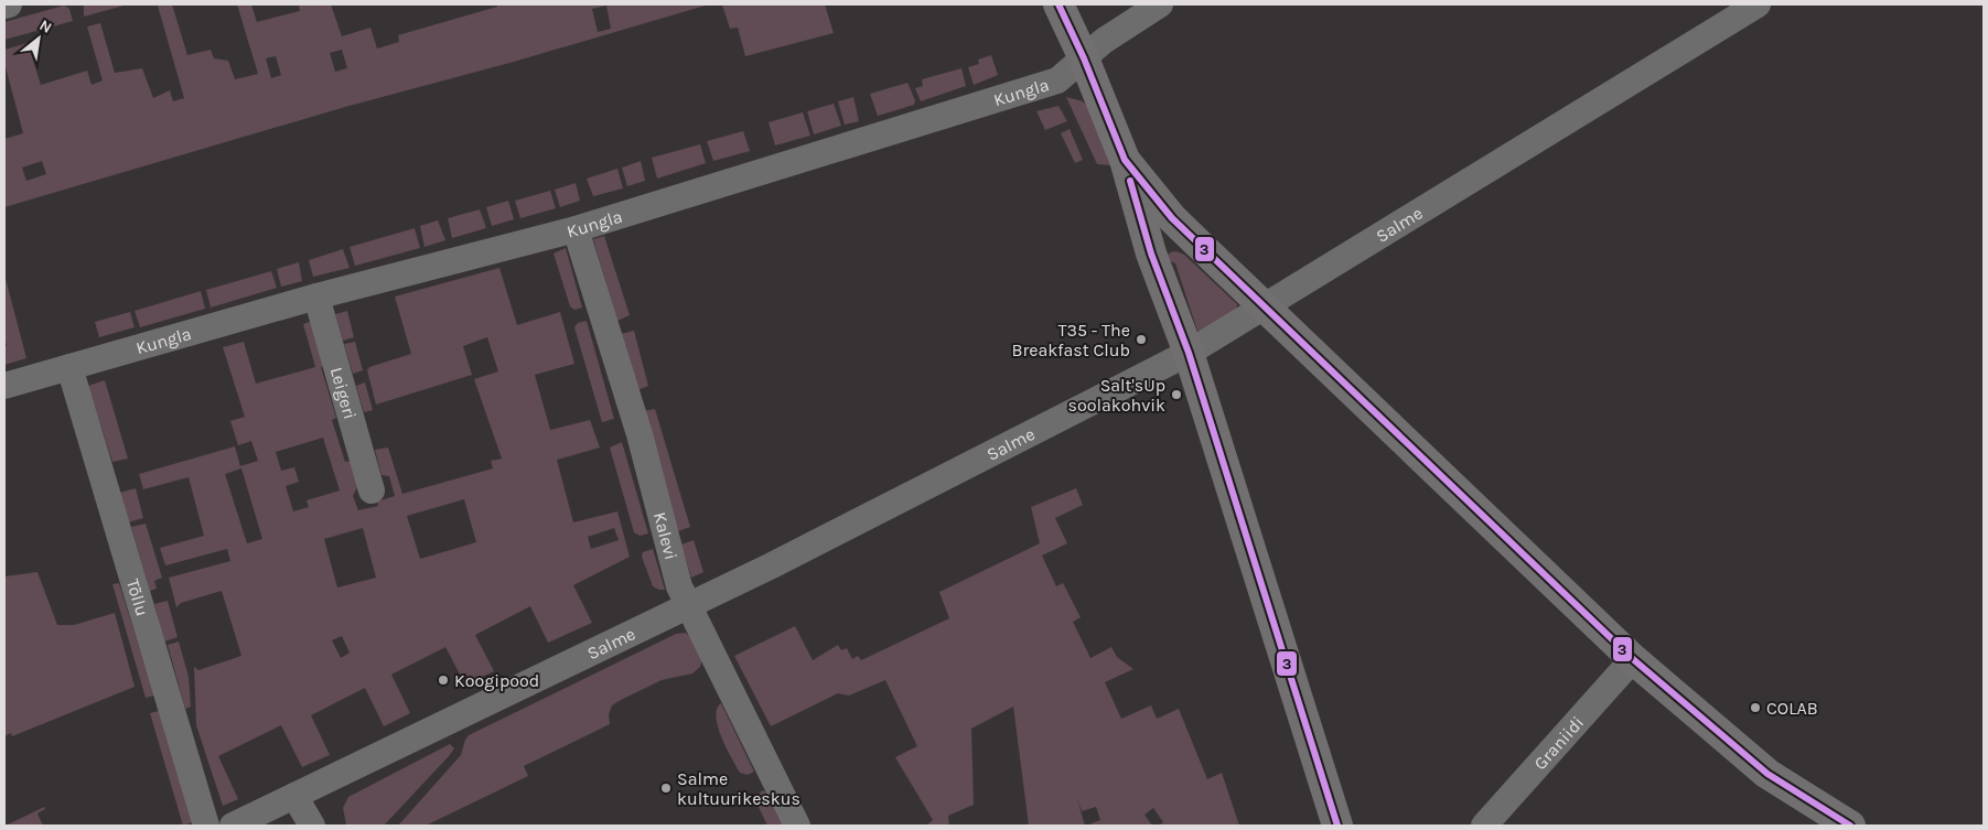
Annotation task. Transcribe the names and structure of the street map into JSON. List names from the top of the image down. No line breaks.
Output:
{"streets":{"street":["Kungla","Salme","Leigeri","Kalevi","Tõllu","Graniidi"]},"crossings":[["Kungla","Leigeri"],["Kungla","Kalevi"],["Kungla","Tõllu"],["Salme","Kalevi"]],"places":["T35 - The Breakfast Club","Salt'sUp soolakohvik","Koogipood","COLAB","Salme kultuurikeskus"],"lines":["transit line 3"],"north":"top right"}
